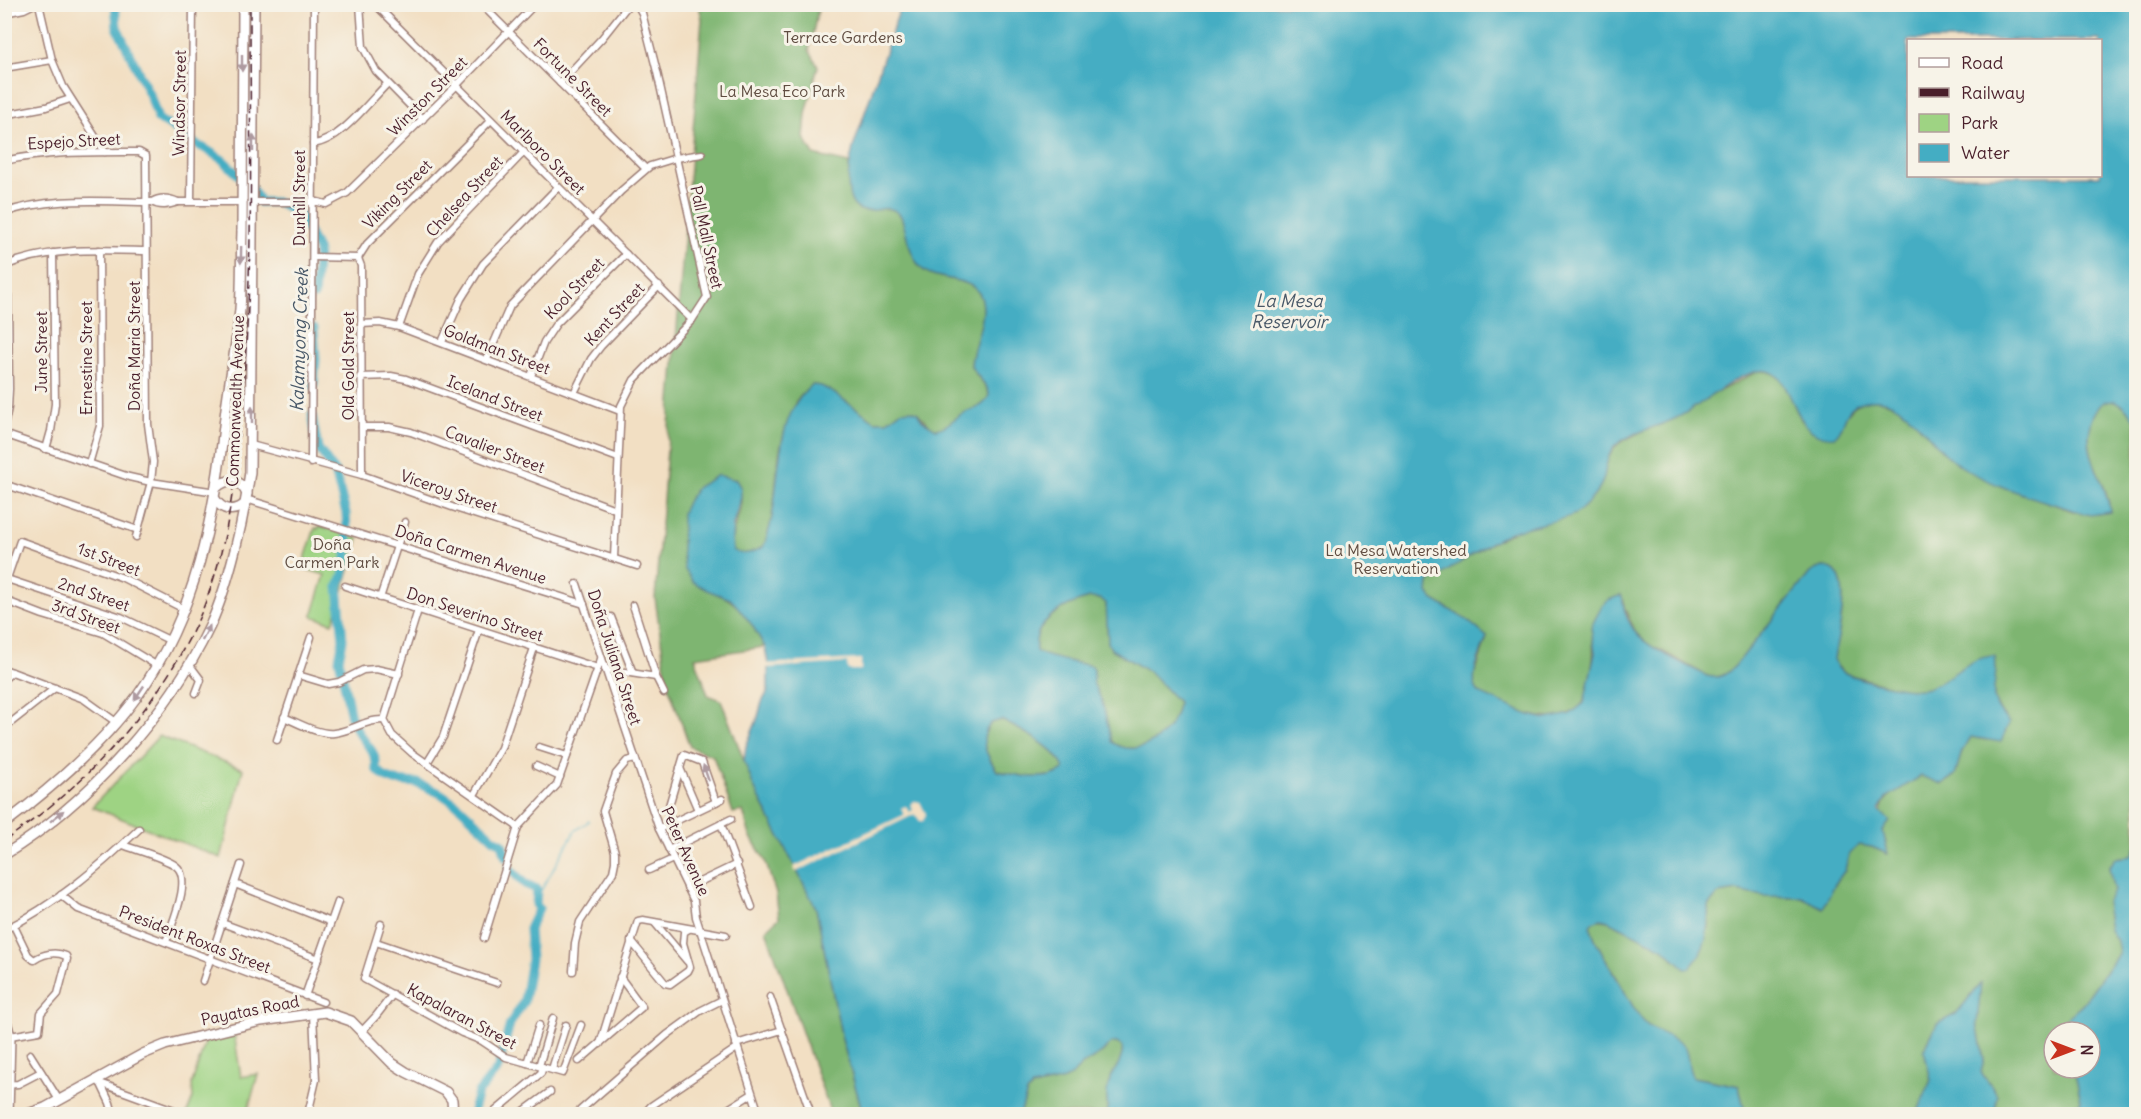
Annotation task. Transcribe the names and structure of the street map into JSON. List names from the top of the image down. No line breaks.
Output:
{"streets":{"main road":["Commonwealth Avenue","Payatas Road"],"street":["Fortune Street","Winston Street","Windsor Street","Espejo Street","Marlboro Street","Viking Street","Chelsea Street","Dunhill Street","Pall Mall Street","Kool Street","Kent Street","Doña Maria Street","Goldman Street","June Street","Ernestine Street","Old Gold Street","Iceland Street","Cavalier Street","Viceroy Street","Doña Carmen Avenue","1st Street","2nd Street","Don Severino Street","3rd Street","Doña Juliana Street","Peter Avenue","President Roxas Street","Kapalaran Street"]},"crossings":[["Fortune Street","Winston Street"],["Winston Street","Marlboro Street"],["Winston Street","Dunhill Street"],["Winston Street","Commonwealth Avenue"],["Espejo Street","Doña Maria Street"],["Marlboro Street","Viking Street"],["Marlboro Street","Chelsea Street"],["Marlboro Street","Pall Mall Street"],["Marlboro Street","Kool Street"],["Marlboro Street","Kent Street"],["Viking Street","Old Gold Street"],["Chelsea Street","Goldman Street"],["Dunhill Street","Viceroy Street"],["Pall Mall Street","Goldman Street"],["Pall Mall Street","Iceland Street"],["Pall Mall Street","Cavalier Street"],["Pall Mall Street","Viceroy Street"],["Kool Street","Goldman Street"],["Kent Street","Goldman Street"],["Goldman Street","Old Gold Street"],["Old Gold Street","Iceland Street"],["Old Gold Street","Cavalier Street"],["Old Gold Street","Viceroy Street"],["Commonwealth Avenue","Viceroy Street"],["Commonwealth Avenue","Doña Carmen Avenue"],["Commonwealth Avenue","1st Street"],["Commonwealth Avenue","2nd Street"],["Commonwealth Avenue","3rd Street"],["Doña Carmen Avenue","Doña Juliana Street"],["1st Street","2nd Street"],["Don Severino Street","Doña Juliana Street"],["Doña Juliana Street","Peter Avenue"],["Payatas Road","Kapalaran Street"]],"water":["La Mesa Reservoir","Kalamyong Creek"],"parks":["Terrace Gardens","La Mesa Eco Park","Doña Carmen Park","La Mesa Watershed Reservation"],"legend":["Road","Railway","Park","Water"],"north":"right"}
